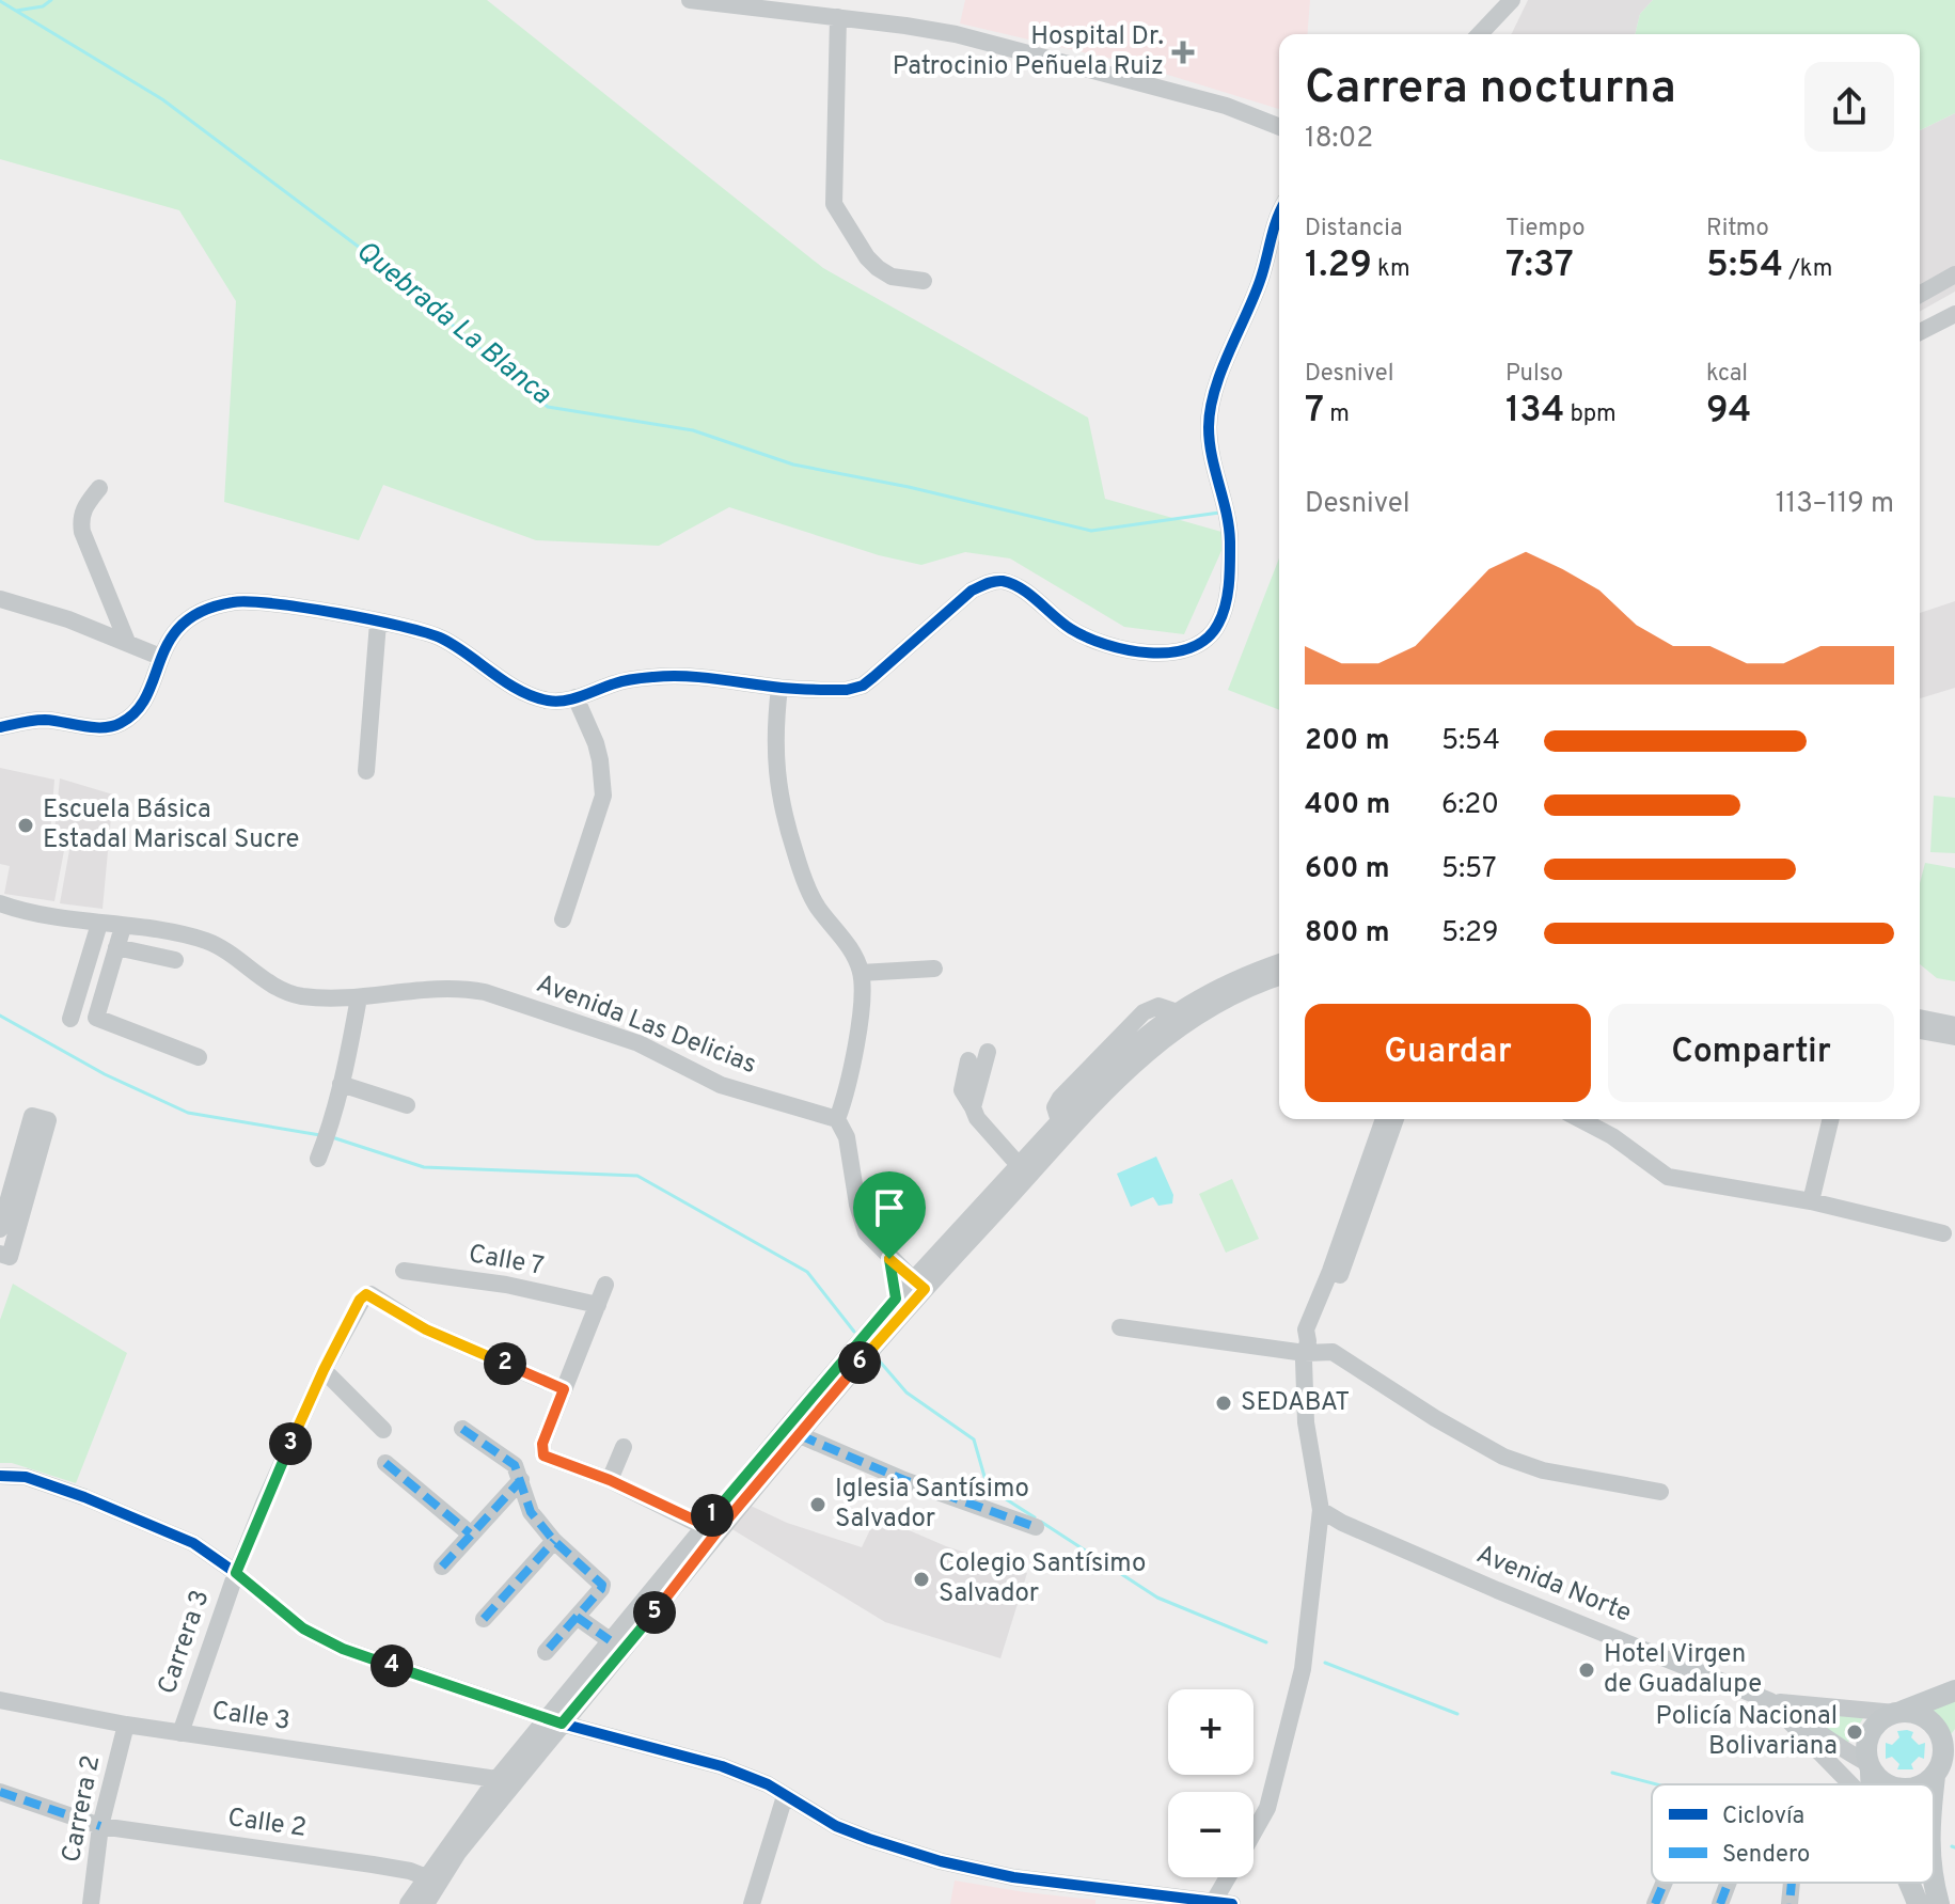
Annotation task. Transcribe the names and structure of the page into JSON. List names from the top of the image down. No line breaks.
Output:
{"streets":{"street":["Avenida Las Delicias","Calle 7","Avenida Norte","Carrera 3","Calle 3","Carrera 2","Calle 2"]},"crossings":[["Carrera 3","Calle 3"],["Calle 3","Carrera 2"],["Carrera 2","Calle 2"]],"water":["Quebrada La Blanca"],"places":{"health":["Hospital Dr. Patrocinio Peñuela Ruiz"],"other":["Escuela Básica Estadal Mariscal Sucre","SEDABAT","Iglesia Santísimo Salvador","Colegio Santísimo Salvador","Hotel Virgen de Guadalupe","Policía Nacional Bolivariana"]},"legend":["Ciclovía","Sendero"],"page":{"heading":["Carrera nocturna","18:02"],"stats":[["Distancia","1.29 km"],["Tiempo","7:37"],["Ritmo","5:54 /km"],["Desnivel","7 m"],["Pulso","134 bpm"],["kcal","94"]],"chart":["Desnivel","113–119 m"],"list":[{"name":"200 m","note":"5:54"},{"name":"400 m","note":"6:20"},{"name":"600 m","note":"5:57"},{"name":"800 m","note":"5:29"}],"buttons":["Guardar","Compartir"],"pins":["6","2","3","1","5","4"],"map_buttons":["+","−"]}}
